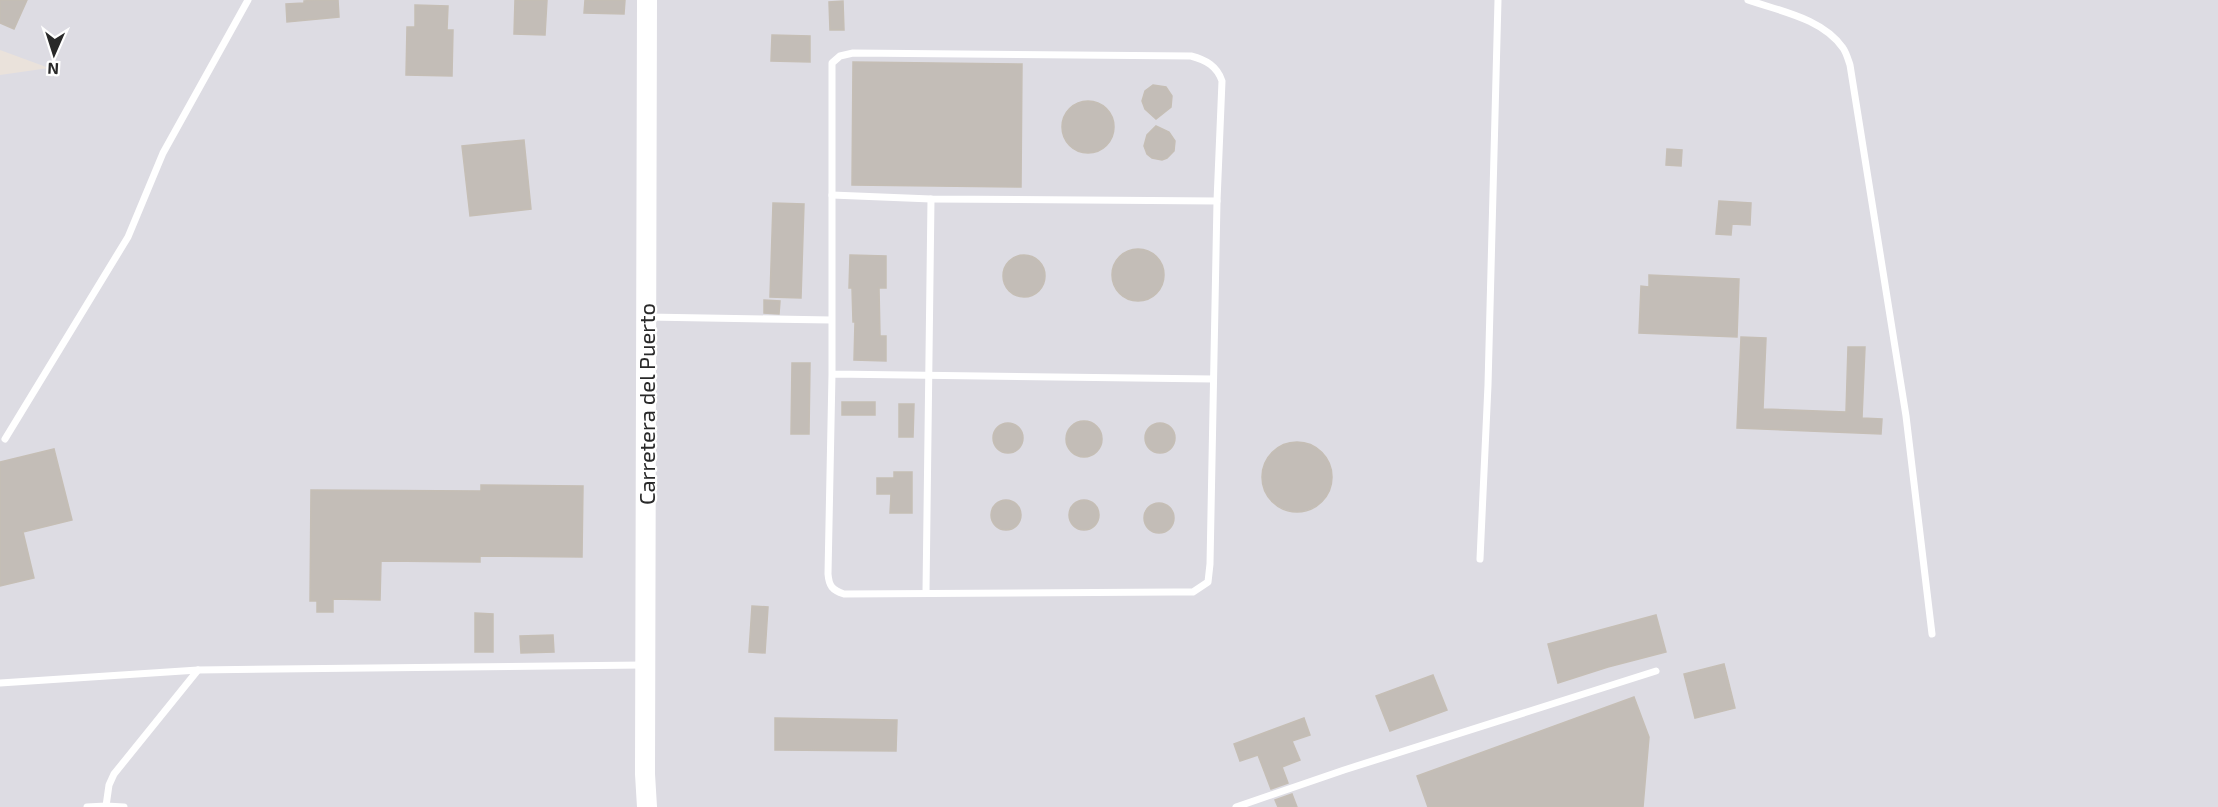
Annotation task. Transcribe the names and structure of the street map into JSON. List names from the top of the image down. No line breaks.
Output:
{"streets":{"main road":["Carretera del Puerto"]},"north":"bottom"}
